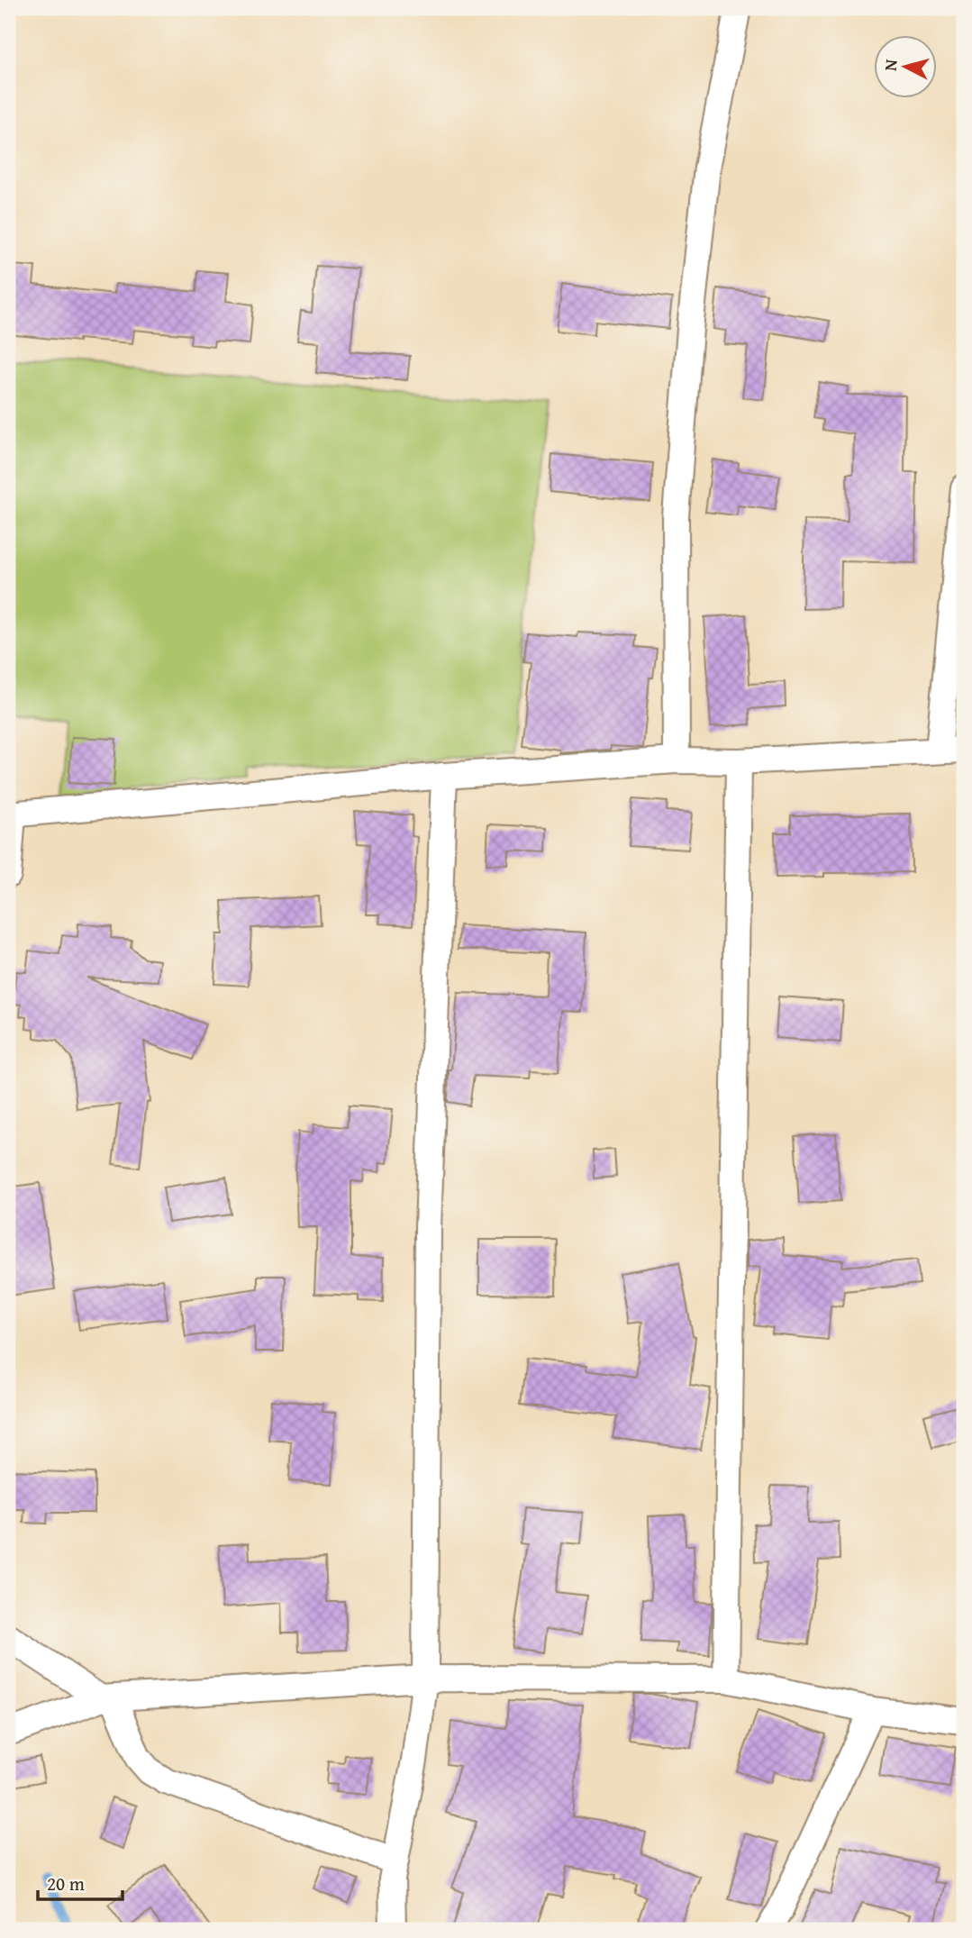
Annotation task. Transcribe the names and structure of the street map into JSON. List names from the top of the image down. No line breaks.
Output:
{"scale_bar":"20 m","north":"left"}
